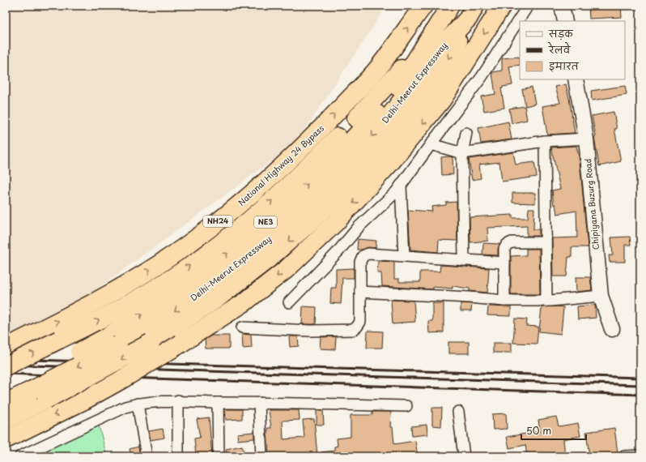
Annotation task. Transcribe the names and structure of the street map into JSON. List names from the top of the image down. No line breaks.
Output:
{"streets":{"highway":["Delhi-Meerut Expressway","National Highway 24 Bypass","NH24","NE3"],"street":["Chipiyana Buzurg Road"]},"legend":["सड़क","रेलवे","इमारत"],"scale_bar":"50 m"}
